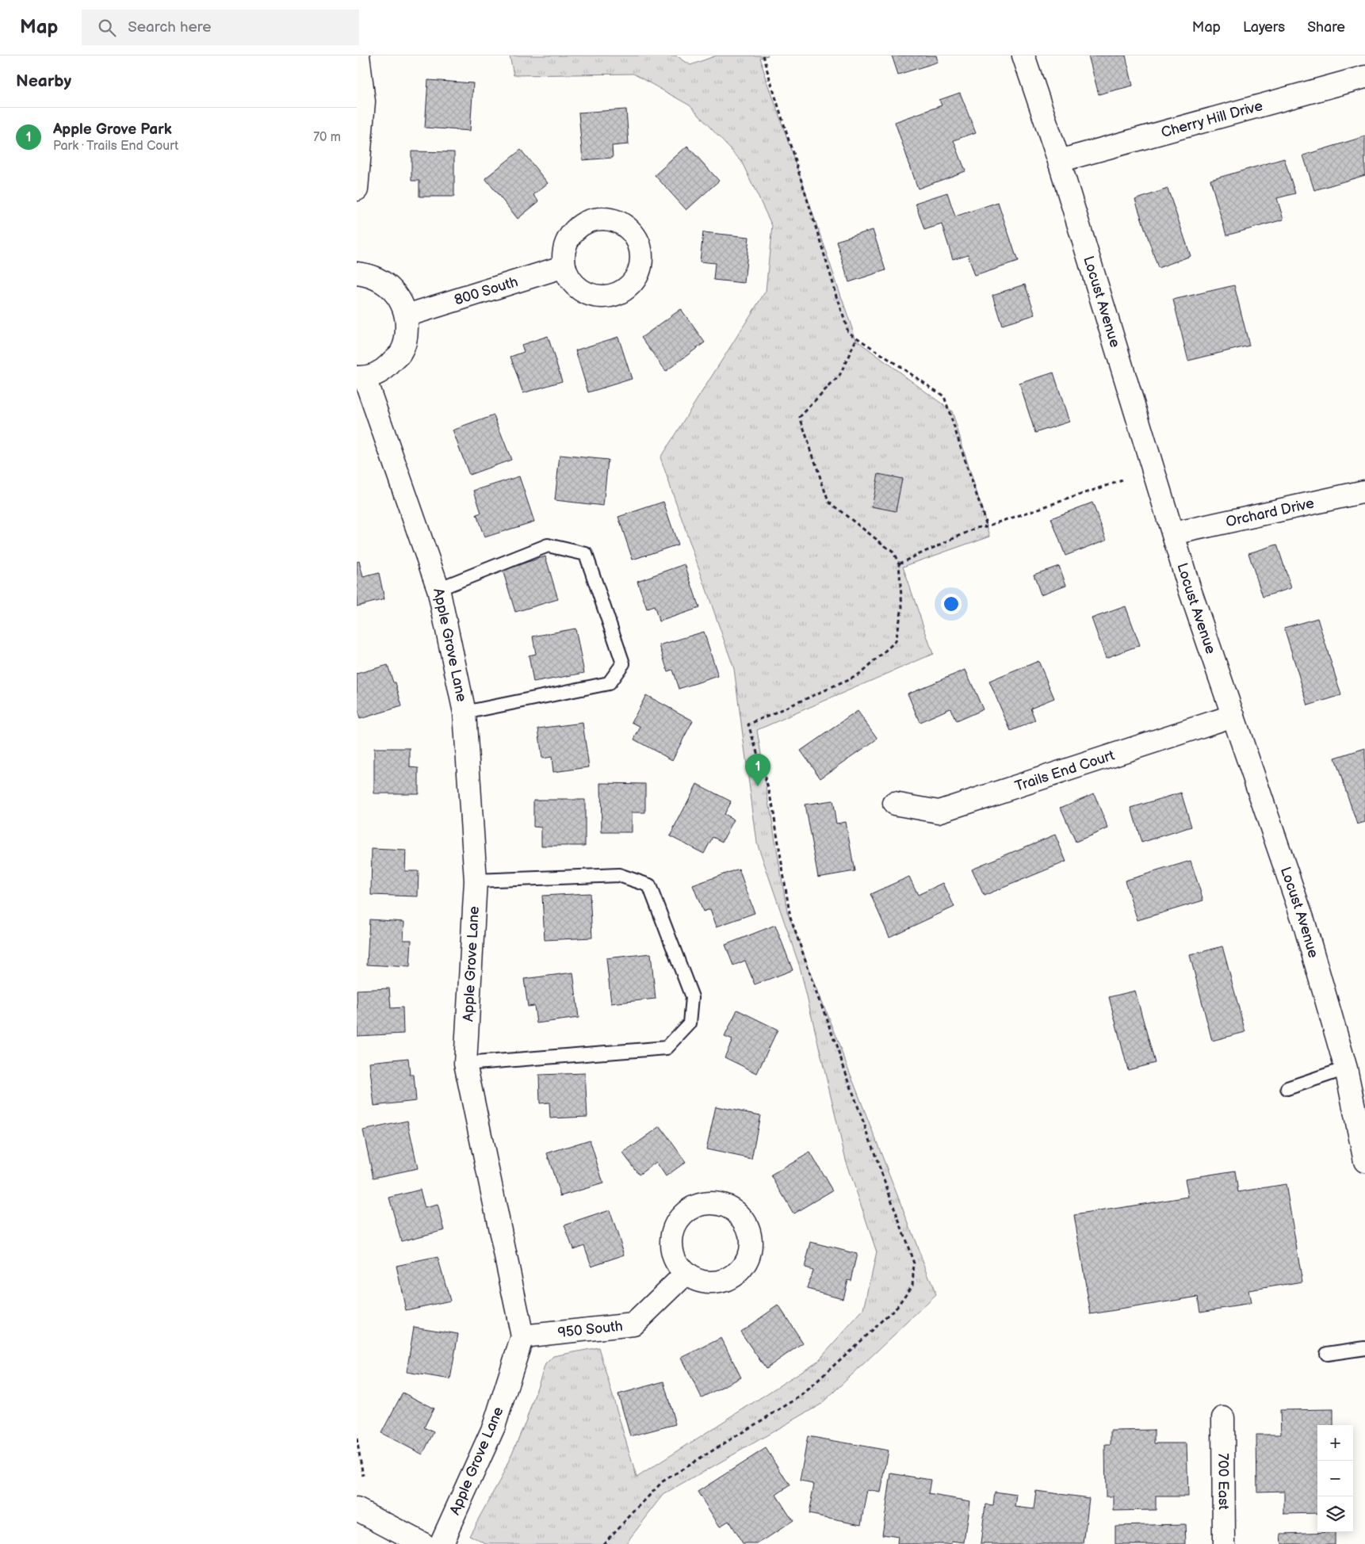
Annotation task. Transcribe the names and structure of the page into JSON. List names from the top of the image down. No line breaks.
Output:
{"streets":{"street":["Cherry Hill Drive","800 South","Locust Avenue","Orchard Drive","Apple Grove Lane","Trails End Court","950 South","700 East"]},"crossings":[["Cherry Hill Drive","Locust Avenue"],["800 South","Apple Grove Lane"],["Locust Avenue","Orchard Drive"],["Locust Avenue","Trails End Court"],["Apple Grove Lane","950 South"]],"page":{"header":"Map","search":"Search here","nav":["Map","Layers","Share"],"heading":"Nearby","list":[{"mark":"1","name":"Apple Grove Park","note":"Park · Trails End Court","value":"70 m"}],"pins":"1","map_buttons":["+","−"]}}
